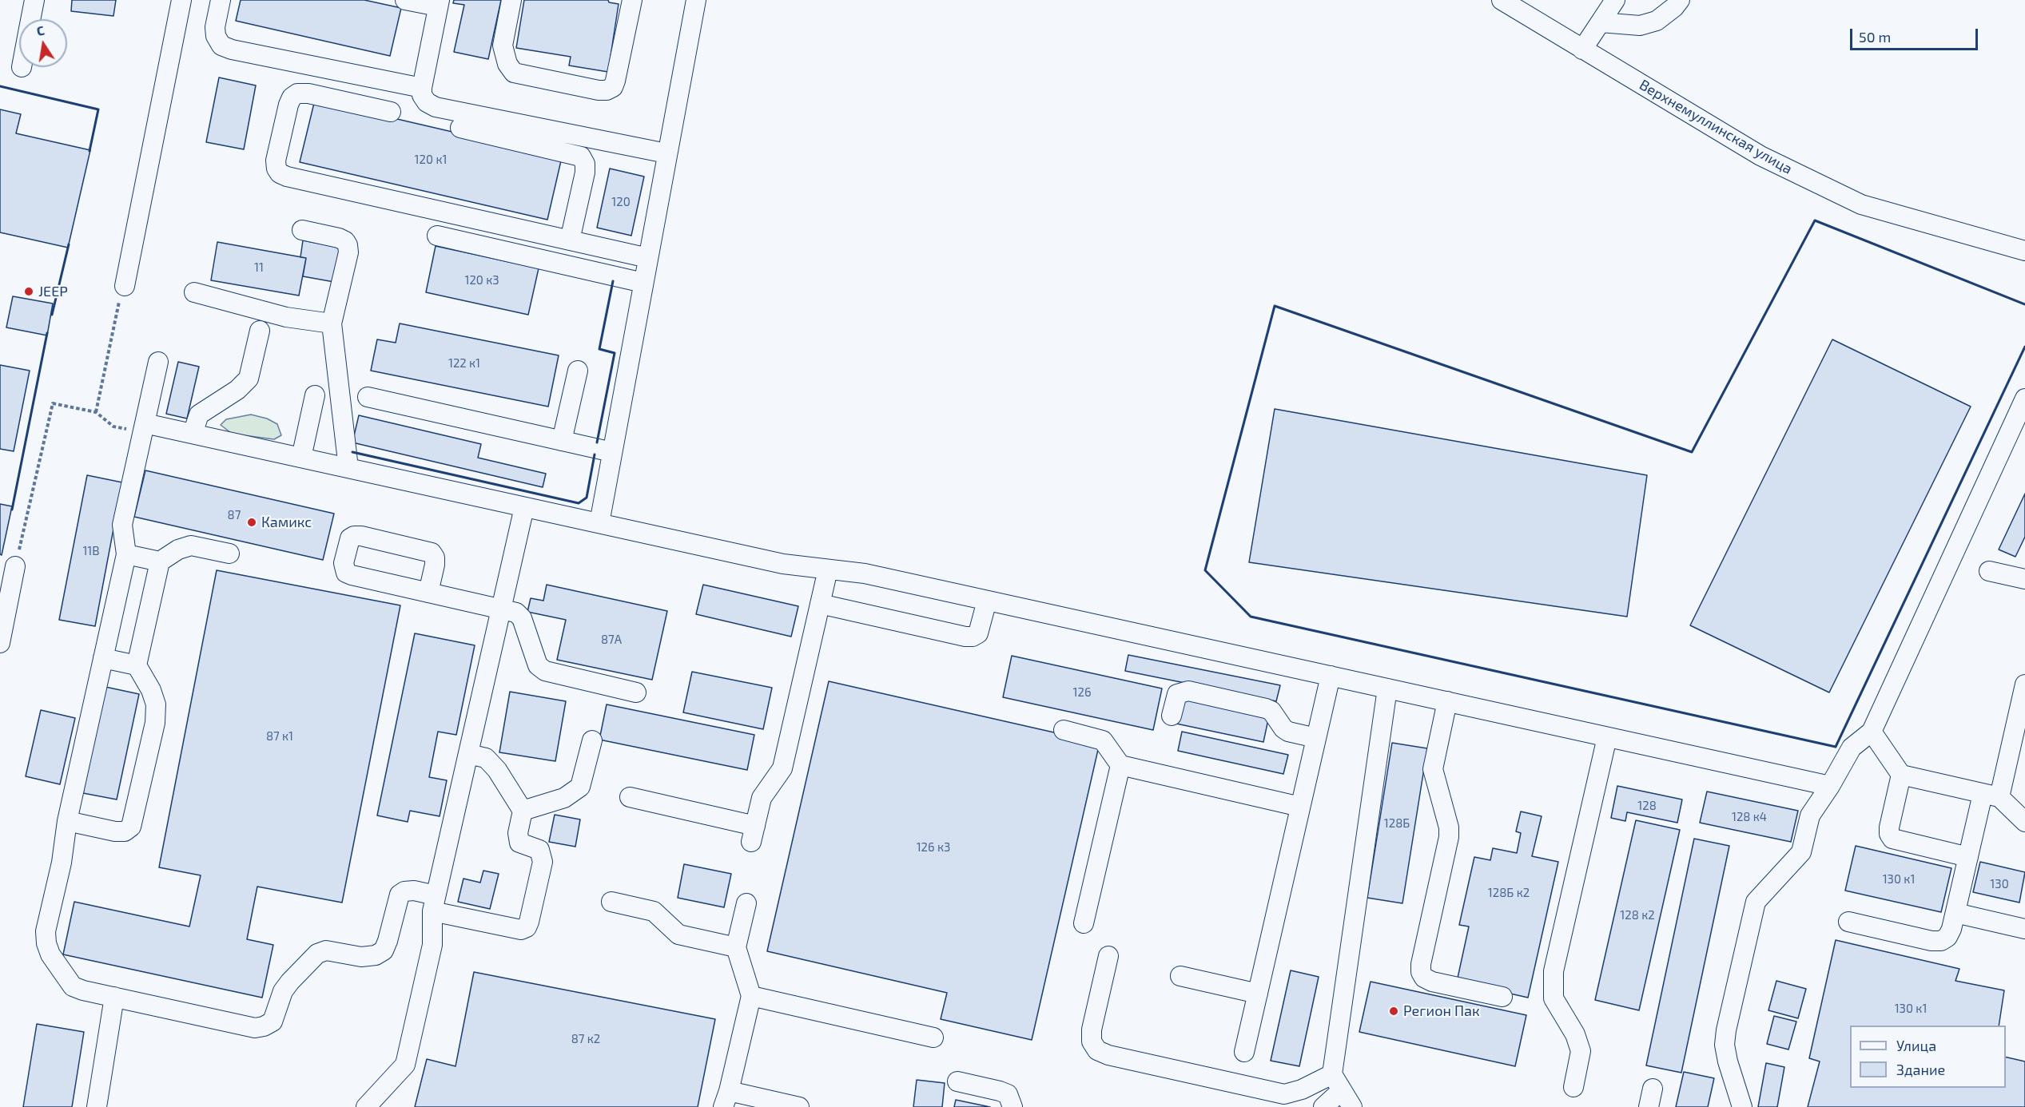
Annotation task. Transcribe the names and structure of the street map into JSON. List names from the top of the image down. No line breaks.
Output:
{"streets":{"street":["Верхнемуллинская улица"]},"places":["JEEP","Камикс","Регион Пак"],"house_numbers":["120 к1","120","11","120 к3","122 к1","87","11В","87А","126","87 к1","128","128 к4","128Б","126 к3","130 к1","130","128Б к2","128 к2","130 к1","87 к2"],"legend":["Улица","Здание"],"scale_bar":"50 m","north":"top"}
